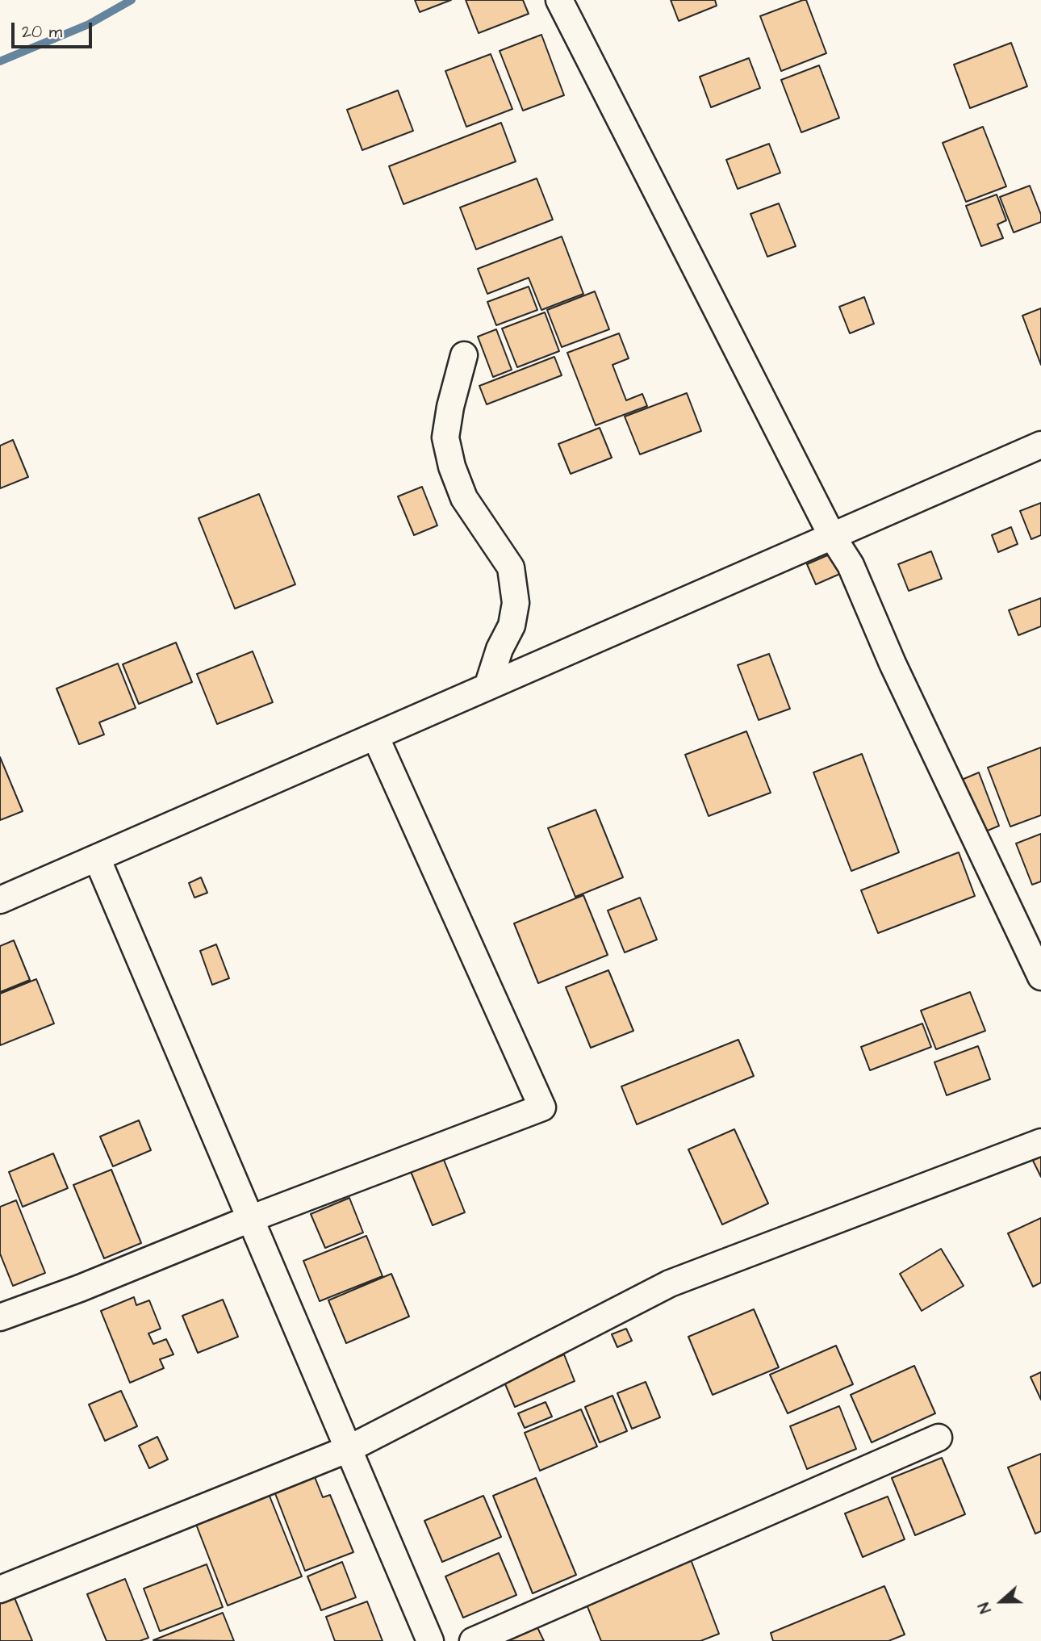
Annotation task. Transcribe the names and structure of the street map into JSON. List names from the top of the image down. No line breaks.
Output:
{"scale_bar":"20 m","north":"left"}
